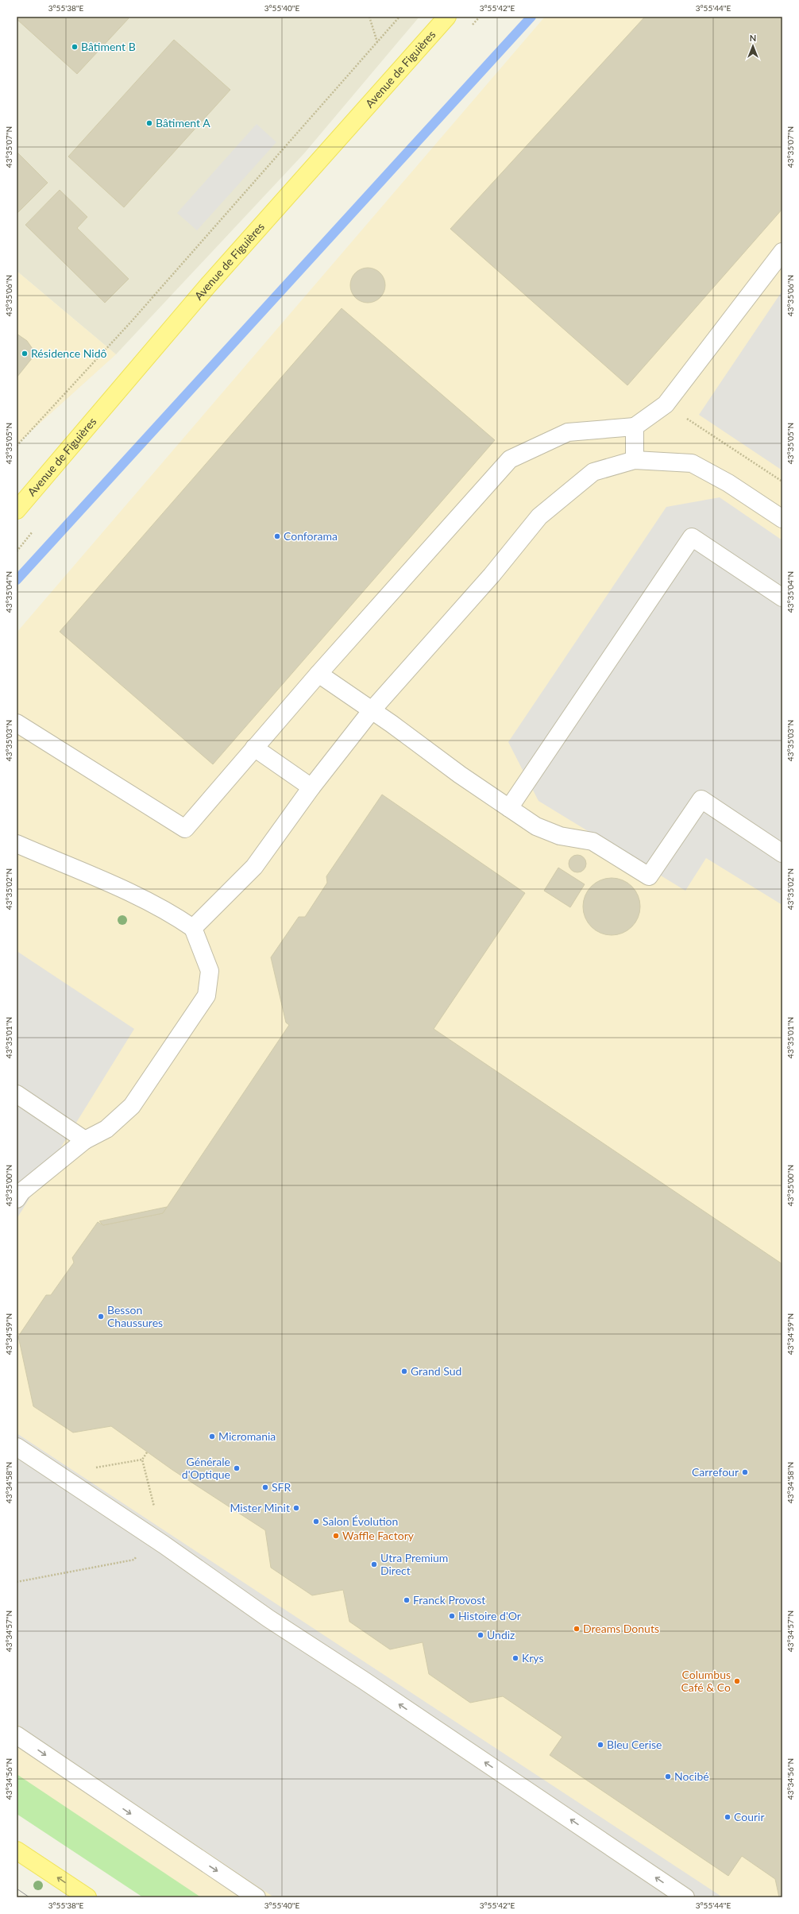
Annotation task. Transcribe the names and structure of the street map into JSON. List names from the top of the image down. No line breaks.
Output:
{"streets":{"main road":["Avenue de Figuières"]},"places":["Bâtiment B","Bâtiment A","Résidence Nidô","Conforama","Besson Chaussures","Grand Sud","Micromania","Générale d'Optique","Carrefour","SFR","Mister Minit","Salon Évolution","Waffle Factory","Utra Premium Direct","Franck Provost","Histoire d'Or","Dreams Donuts","Undiz","Krys","Columbus Café & Co","Bleu Cerise","Nocibé","Courir"],"north":"top","coordinates":["3°55'38\"E","3°55'40\"E","3°55'42\"E","3°55'44\"E","43°35'07\"N","43°35'06\"N","43°35'05\"N","43°35'04\"N","43°35'03\"N","43°35'02\"N","43°35'01\"N","43°35'00\"N","43°34'59\"N","43°34'58\"N","43°34'57\"N","43°34'56\"N"]}
